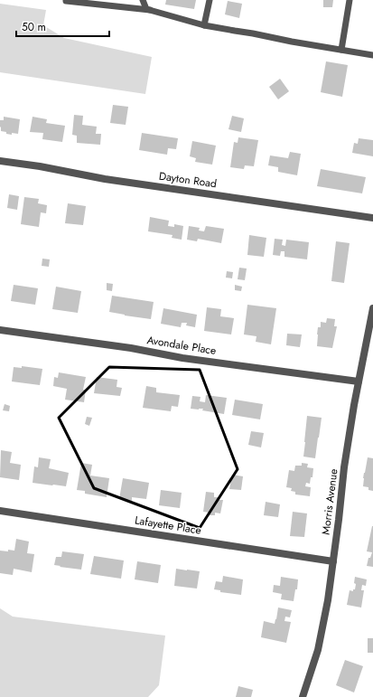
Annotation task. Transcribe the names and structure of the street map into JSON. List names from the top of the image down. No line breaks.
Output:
{"streets":{"street":["Dayton Road","Avondale Place","Morris Avenue","Lafayette Place"]},"crossings":[["Avondale Place","Morris Avenue"],["Morris Avenue","Lafayette Place"]],"scale_bar":"50 m"}
